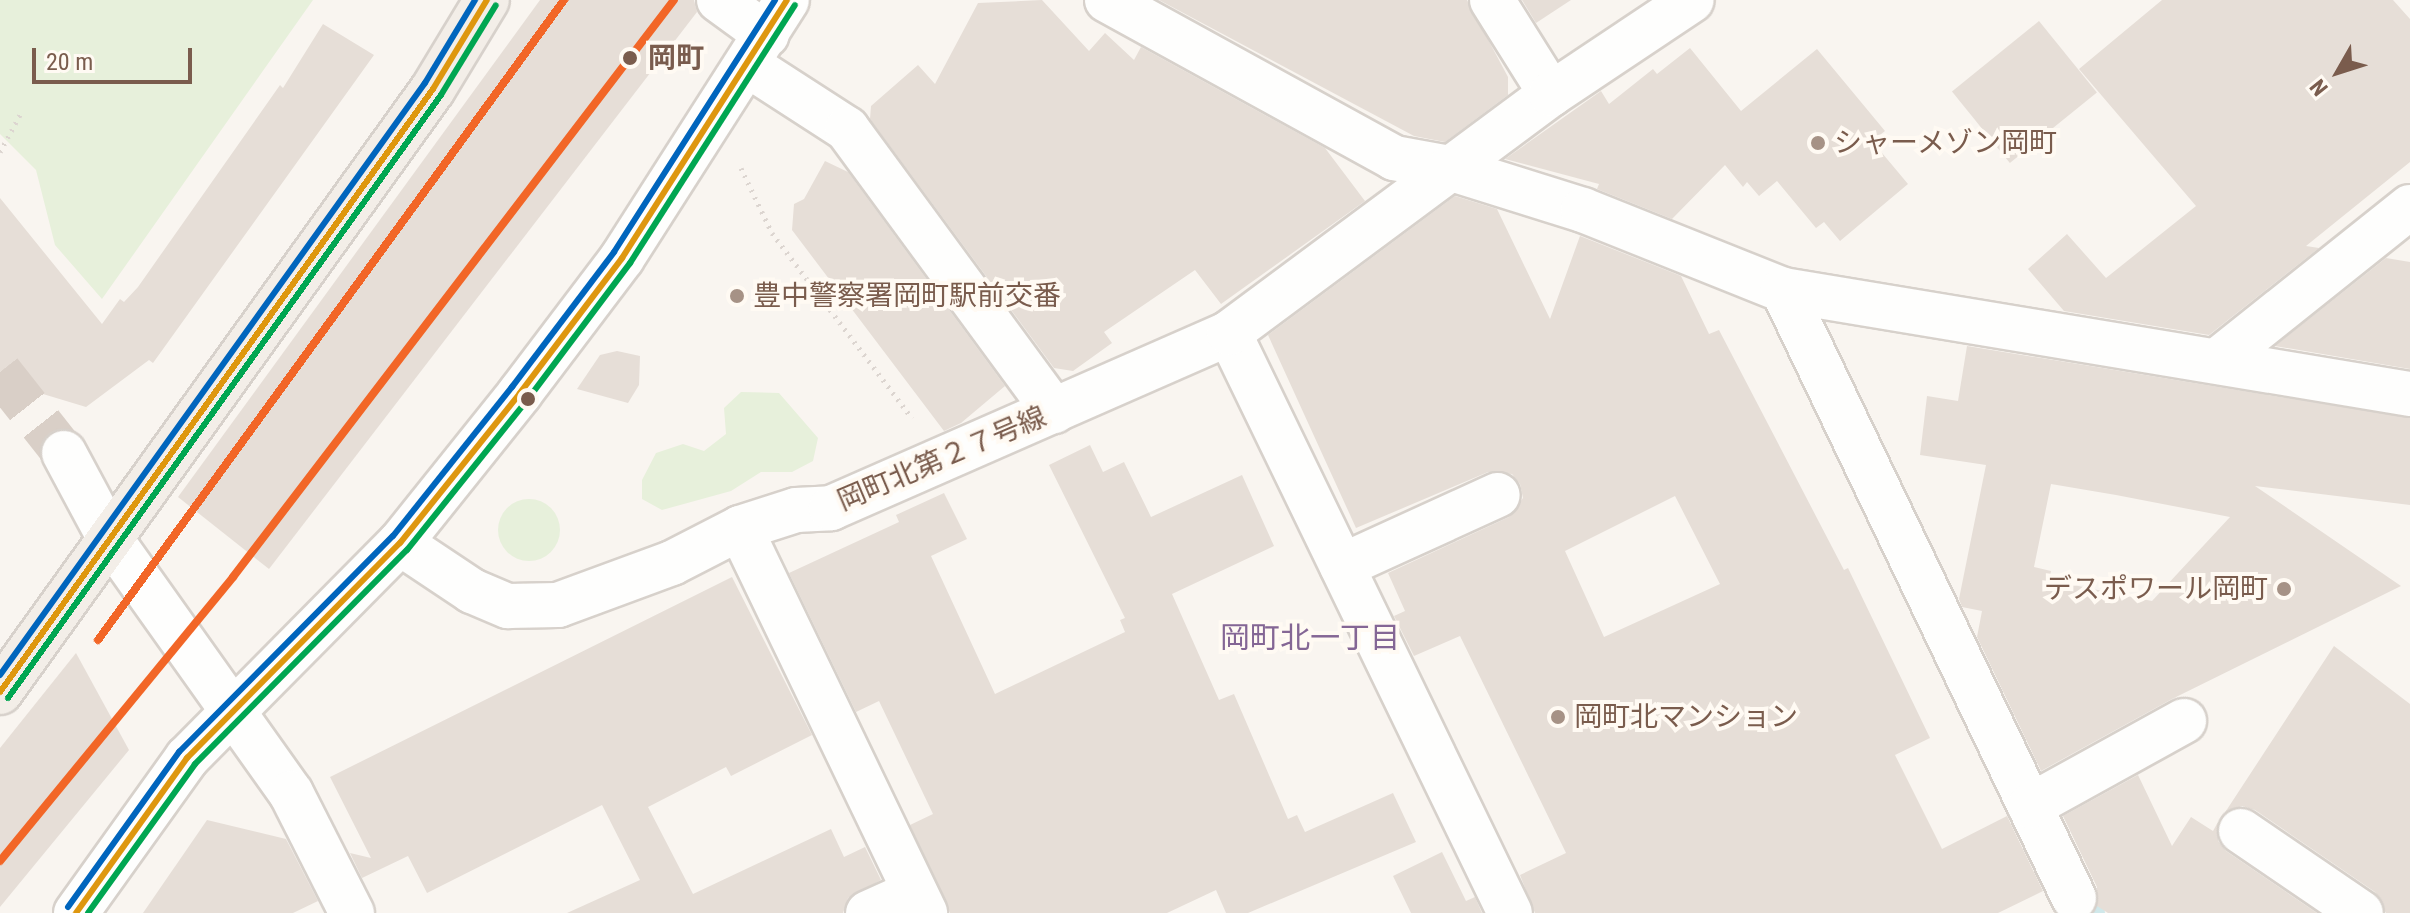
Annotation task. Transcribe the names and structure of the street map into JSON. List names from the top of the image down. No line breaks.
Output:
{"streets":{"street":["岡町北第２７号線"]},"districts":["岡町北一丁目"],"places":["岡町","シャーメゾン岡町","豊中警察署岡町駅前交番","デスポワール岡町","岡町北マンション"],"scale_bar":"20 m","north":"bottom left"}
